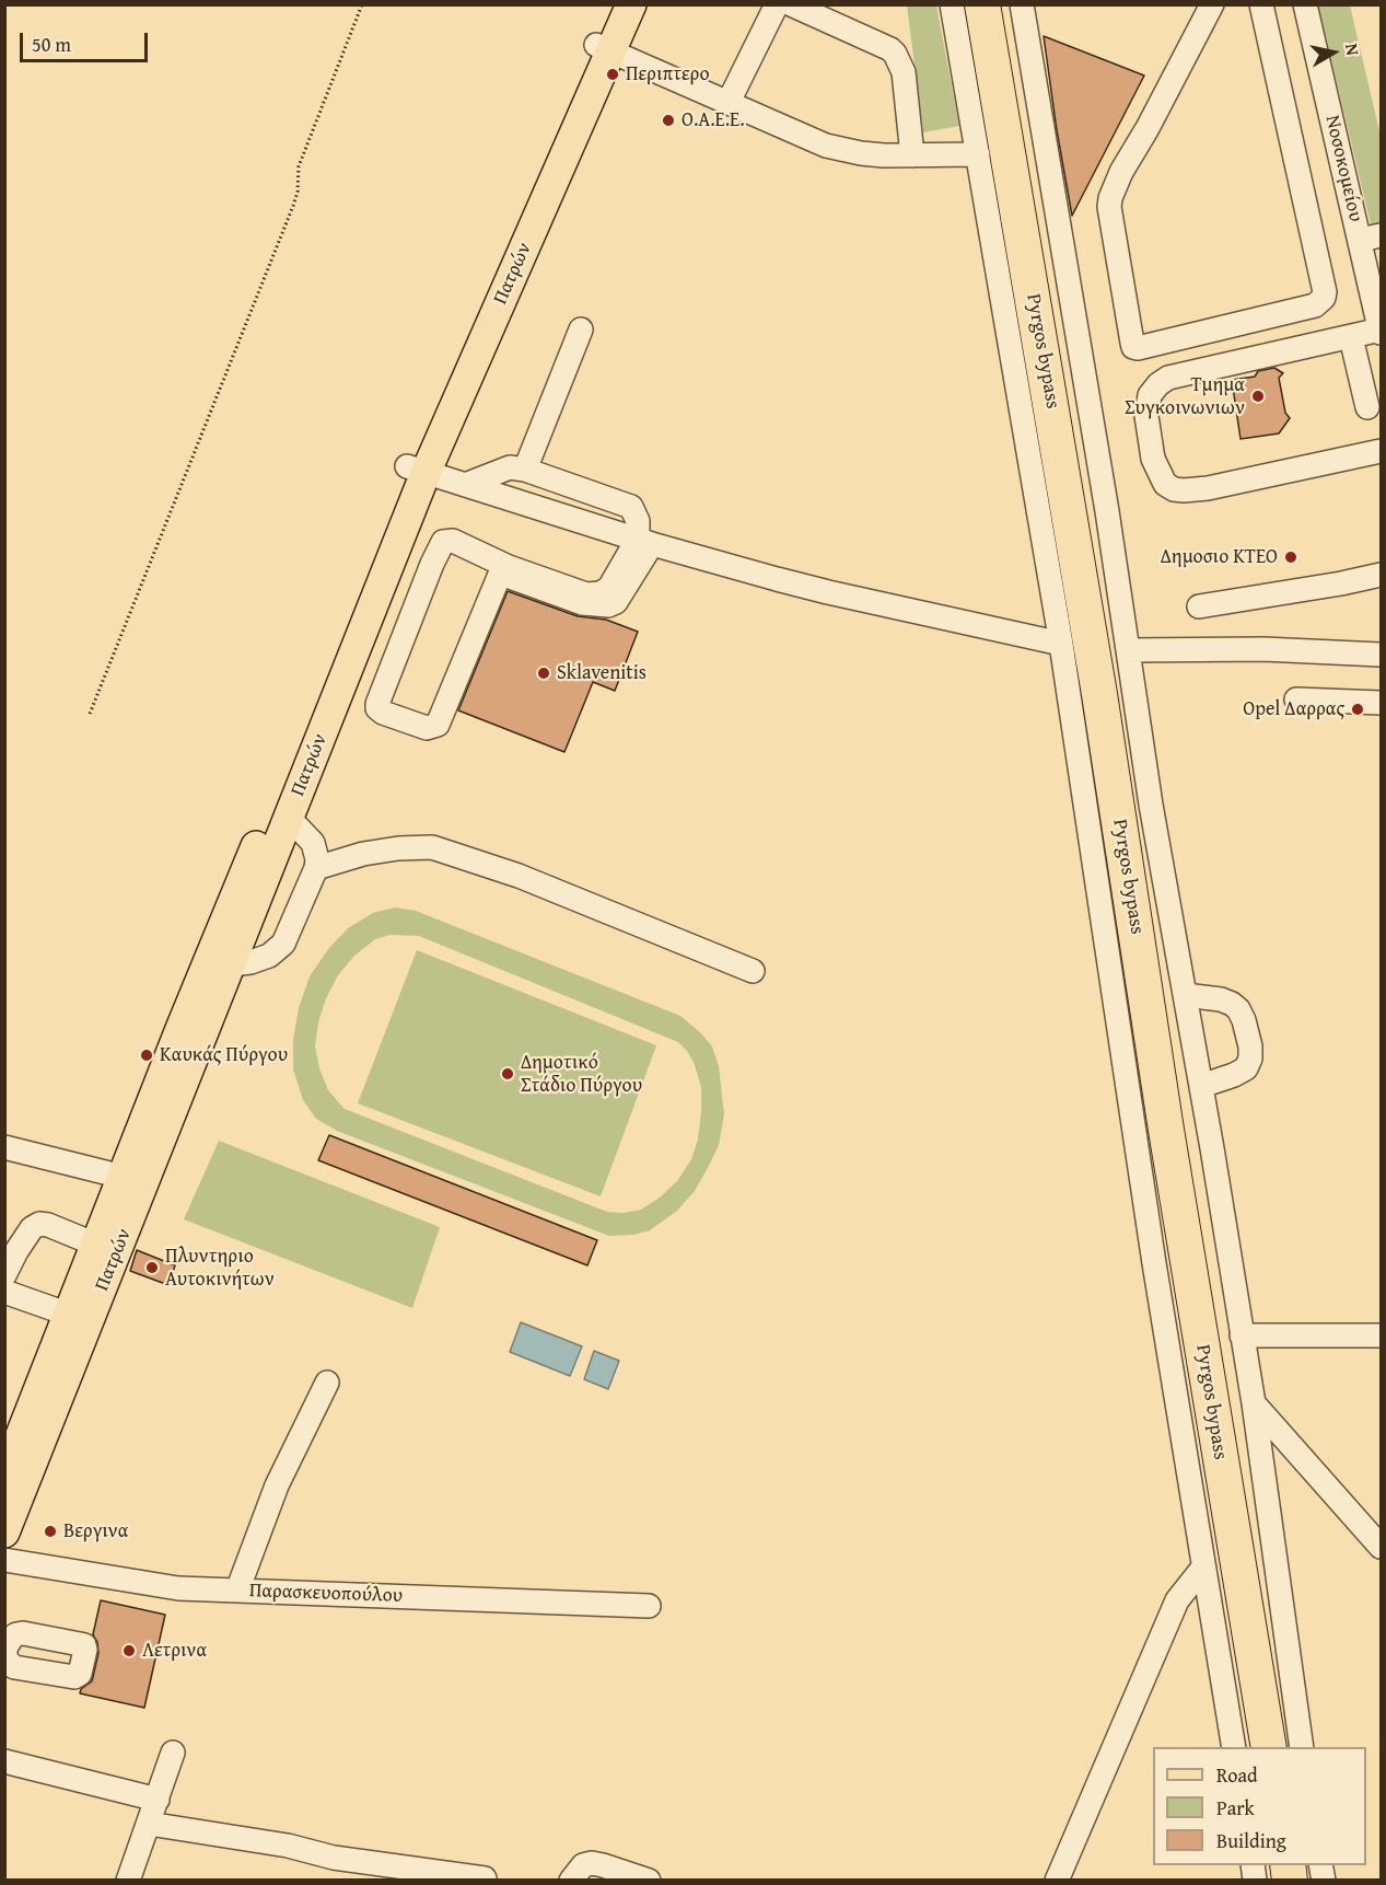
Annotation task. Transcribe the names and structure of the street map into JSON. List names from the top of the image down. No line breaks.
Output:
{"streets":{"highway":["Pyrgos bypass"],"main road":["Πατρών"],"street":["Νοσοκομείου","Παρασκευοπούλου"]},"places":["Περιπτερο","Ο.Α.Ε.Ε.","Τμημα Συγκοινωνιων","Δημοσιο ΚΤΕΟ","Sklavenitis","Opel Δαρρας","Καυκάς Πύργου","Δημοτικό Στάδιο Πύργου","Πλυντηριο Αυτοκινήτων","Βεργινα","Λετρινα"],"legend":["Road","Park","Building"],"scale_bar":"50 m","north":"right"}
